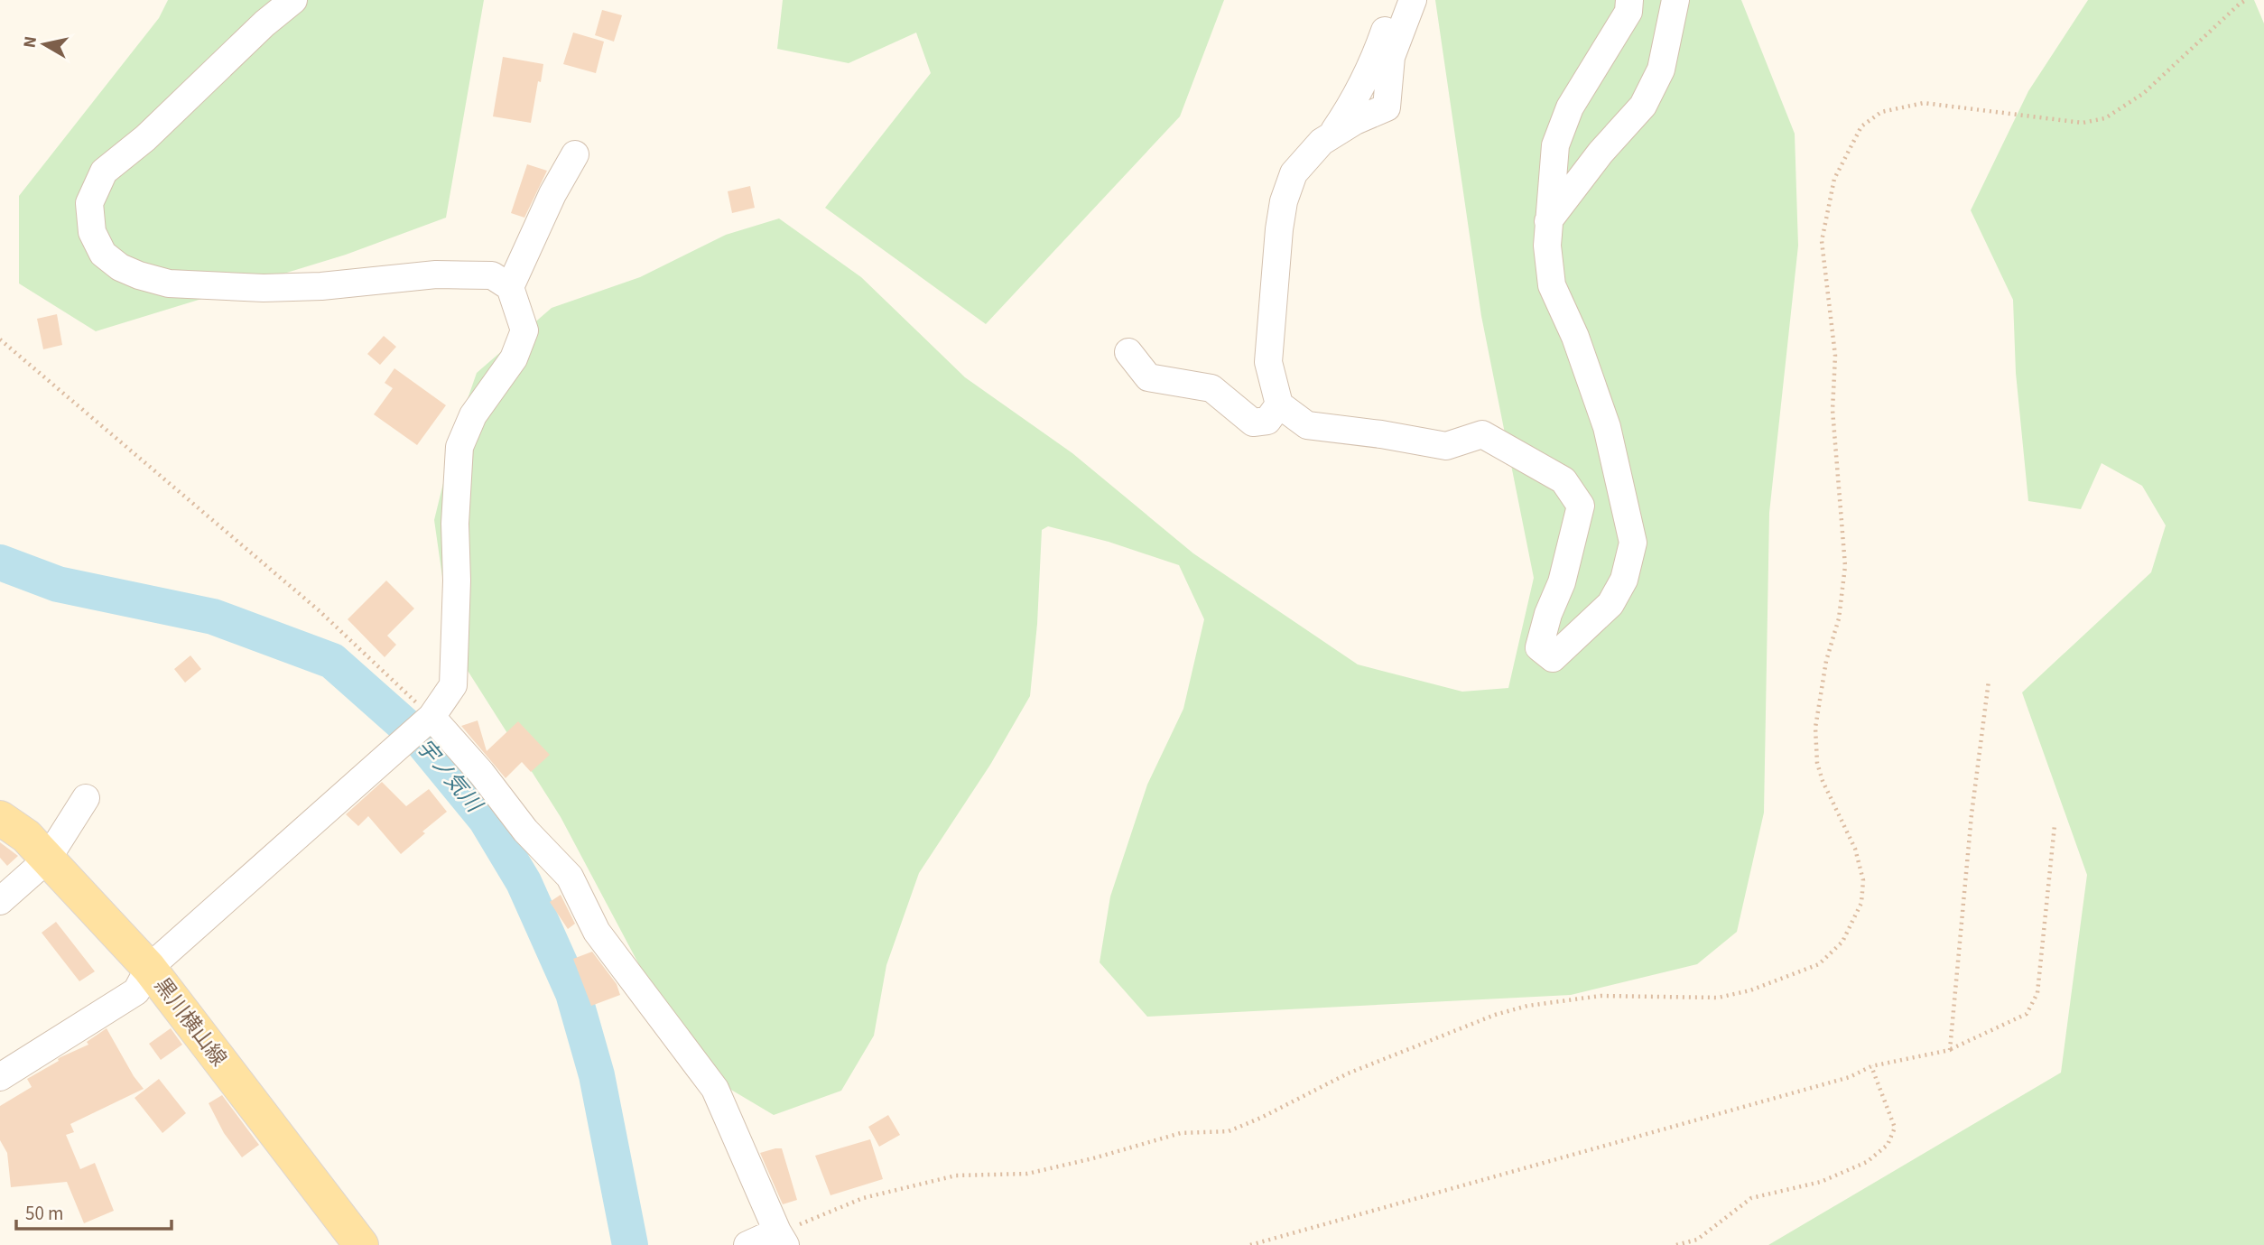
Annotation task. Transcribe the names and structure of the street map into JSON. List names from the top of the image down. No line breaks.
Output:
{"streets":{"main road":["黒川横山線"]},"water":["宇ノ気川"],"scale_bar":"50 m","north":"left"}
